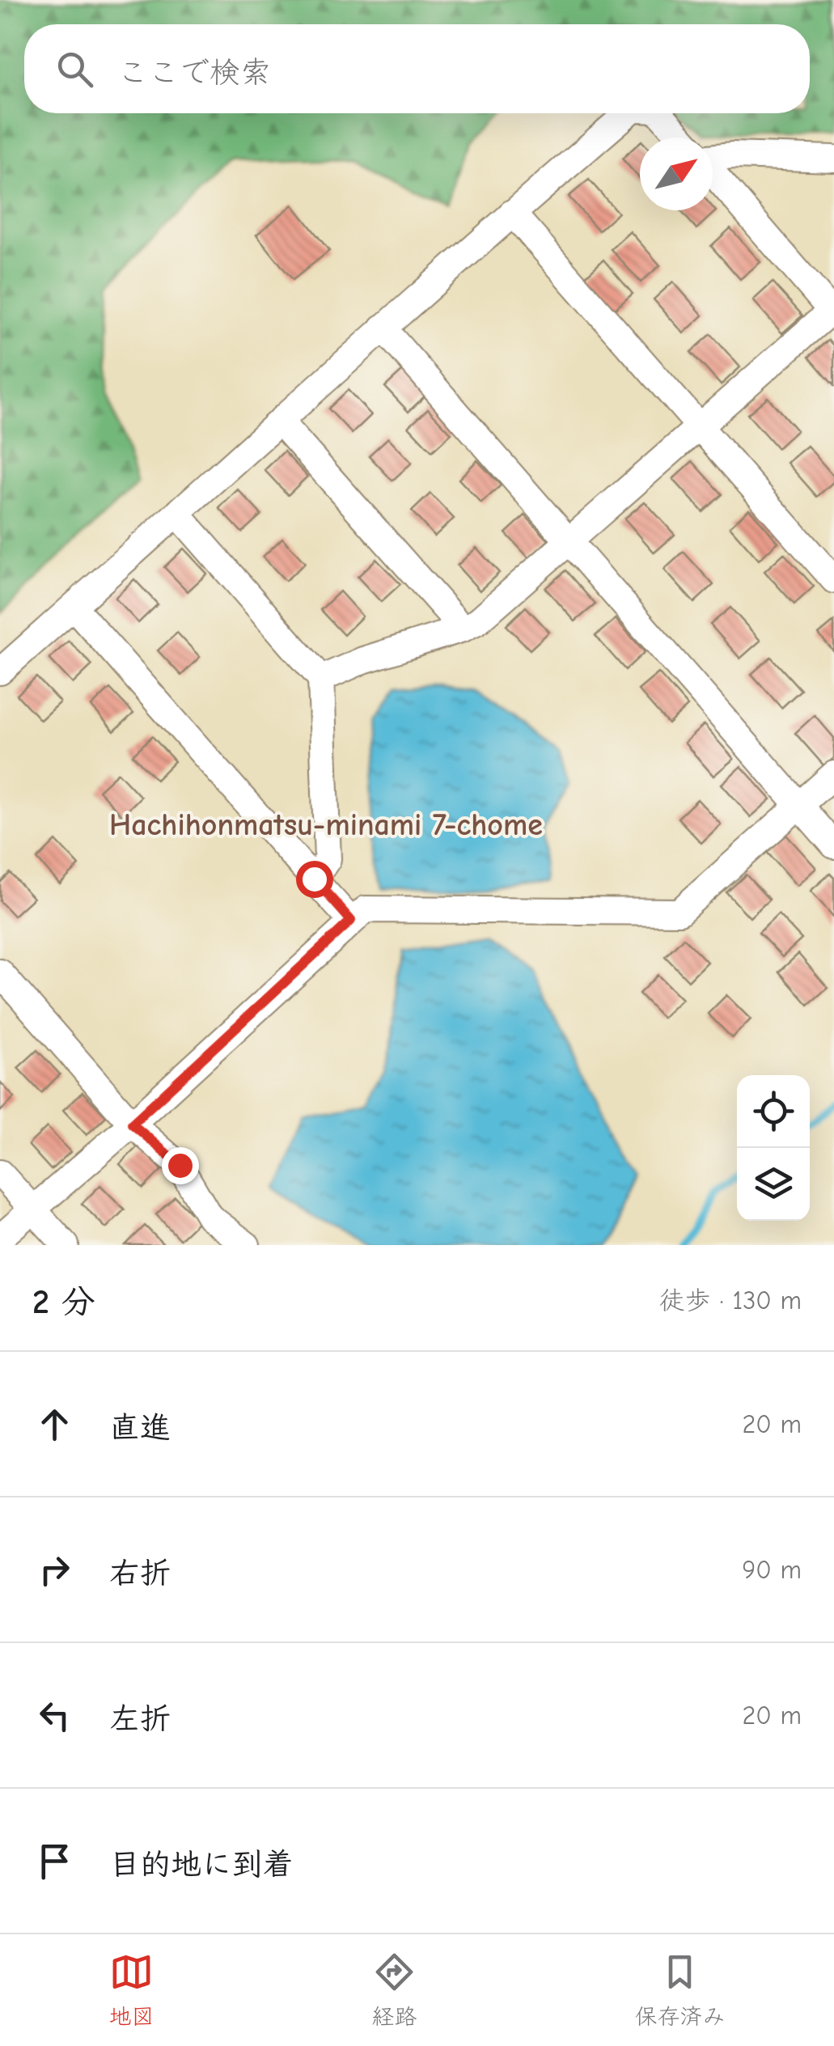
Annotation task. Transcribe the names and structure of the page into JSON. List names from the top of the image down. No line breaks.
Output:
{"districts":["Hachihonmatsu-minami 7-chome"],"north":"top right","page":{"search":"ここで検索","heading":["2 分","徒歩 · 130 m"],"list":[["直進","20 m"],["右折","90 m"],["左折","20 m"],"目的地に到着"],"nav":["地図","経路","保存済み"]}}
